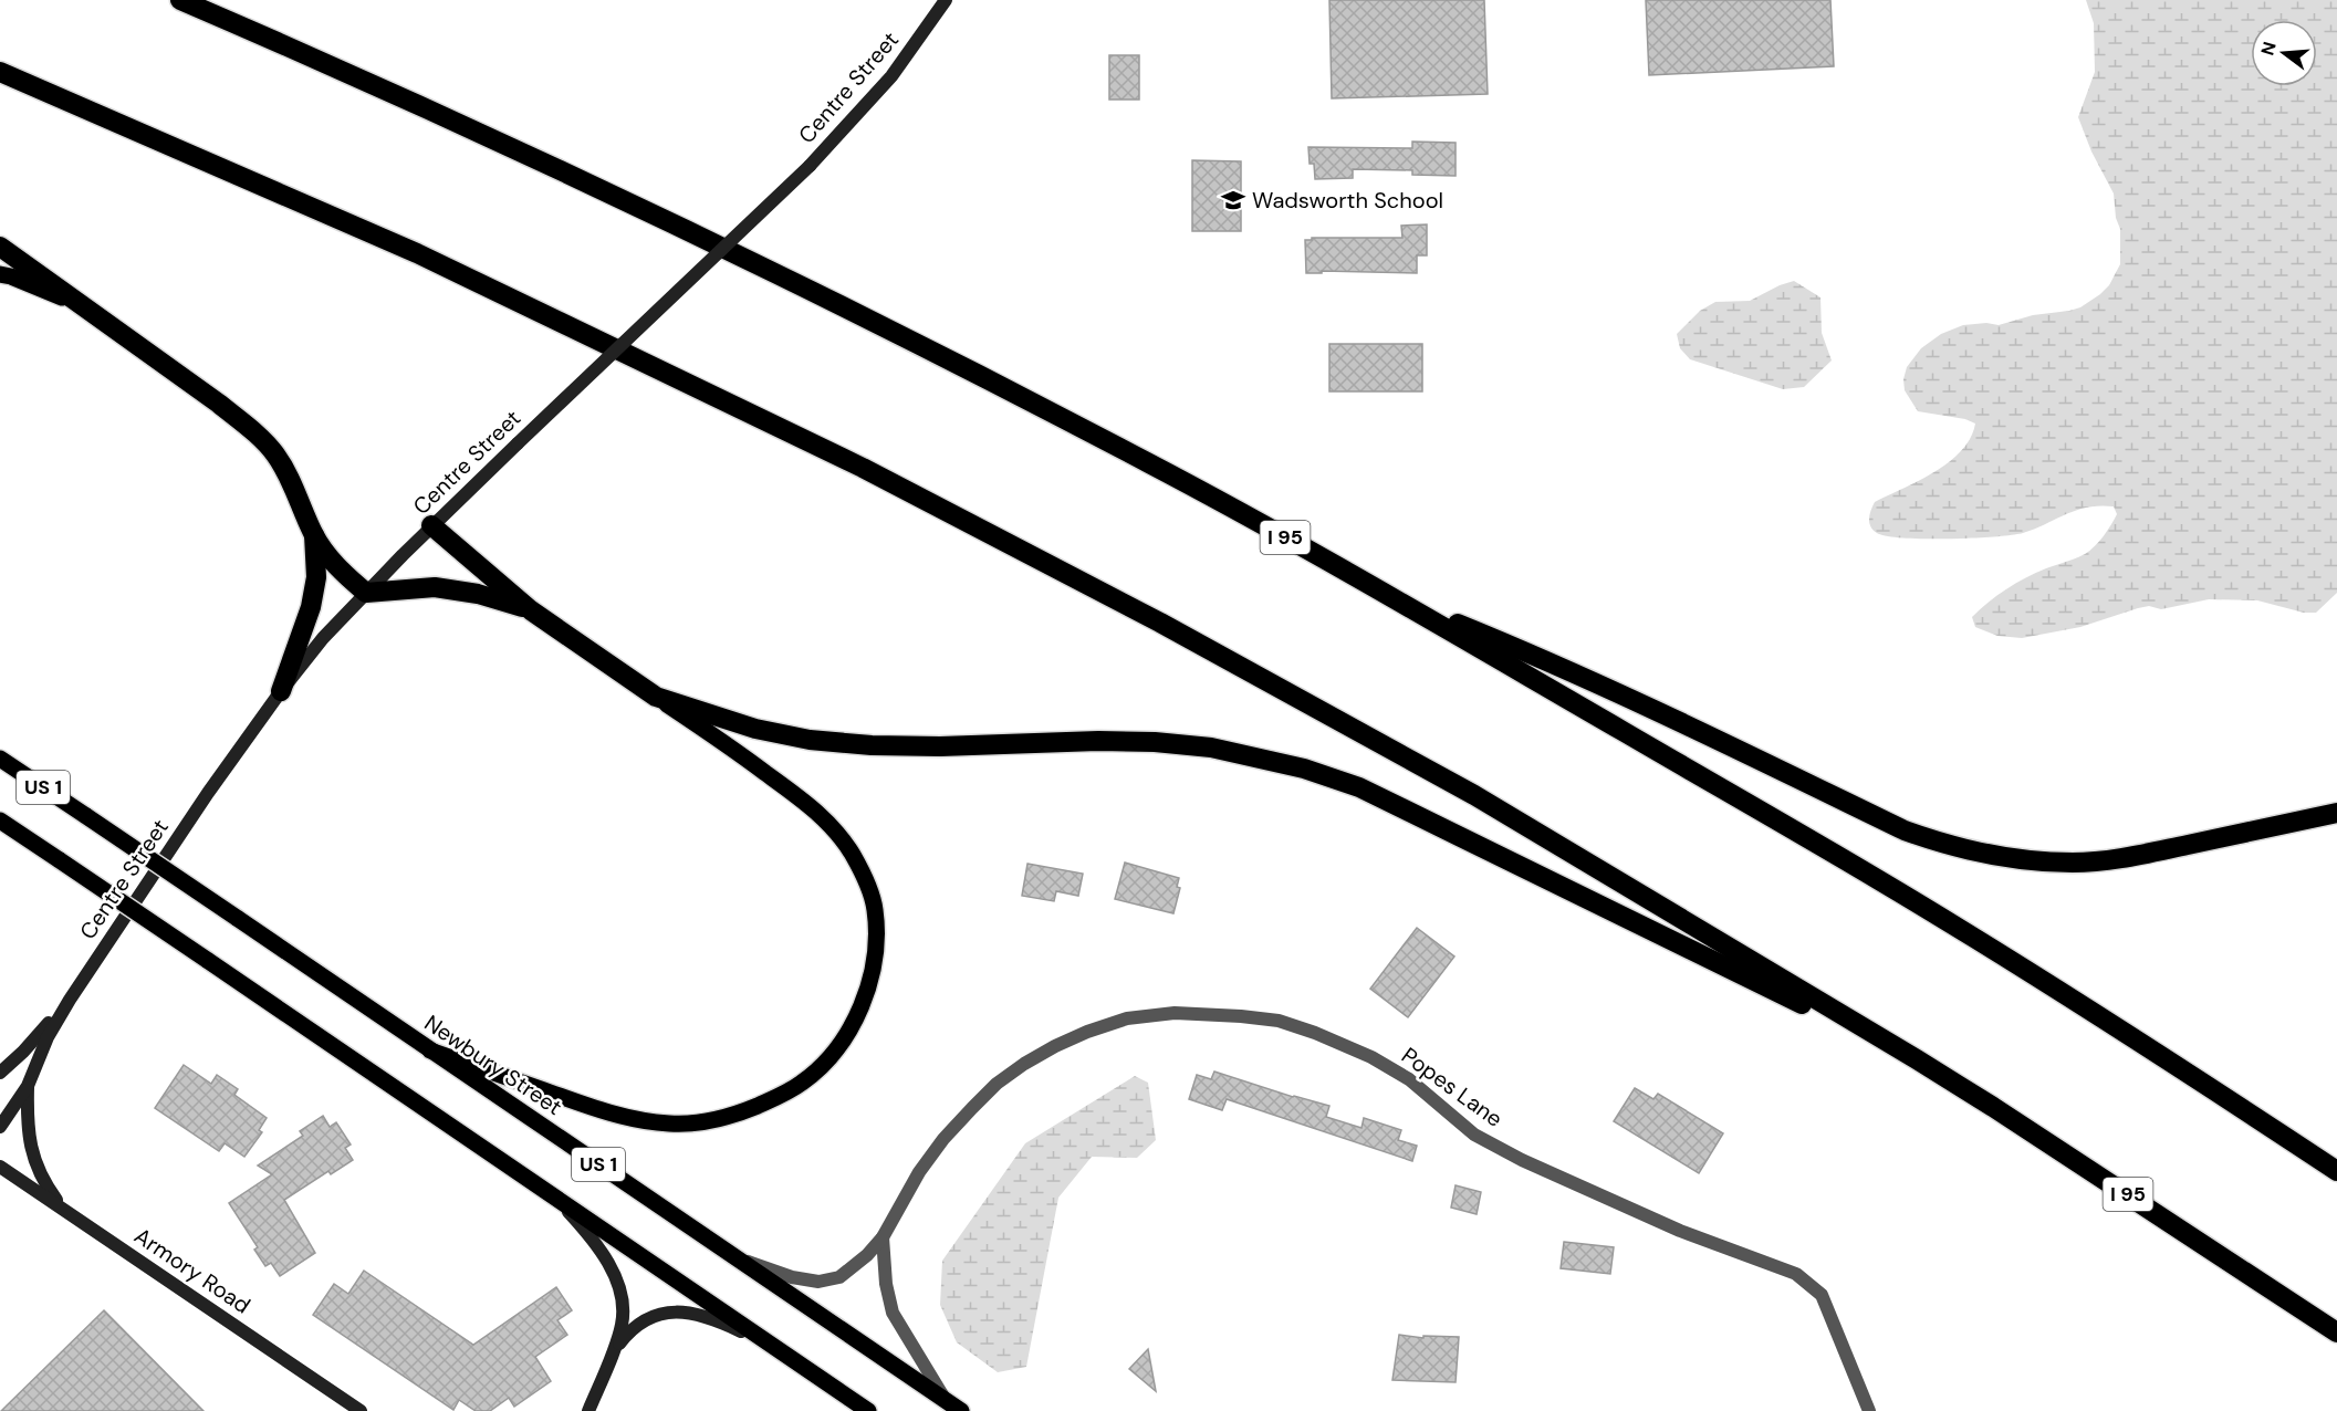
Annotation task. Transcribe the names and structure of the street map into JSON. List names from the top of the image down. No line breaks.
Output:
{"streets":{"highway":["I 95"],"main road":["Centre Street","US 1","Newbury Street","Armory Road"],"street":["Popes Lane"]},"crossings":[["Newbury Street","Popes Lane"]],"places":{"school or university":["Wadsworth School"]},"north":"left"}
